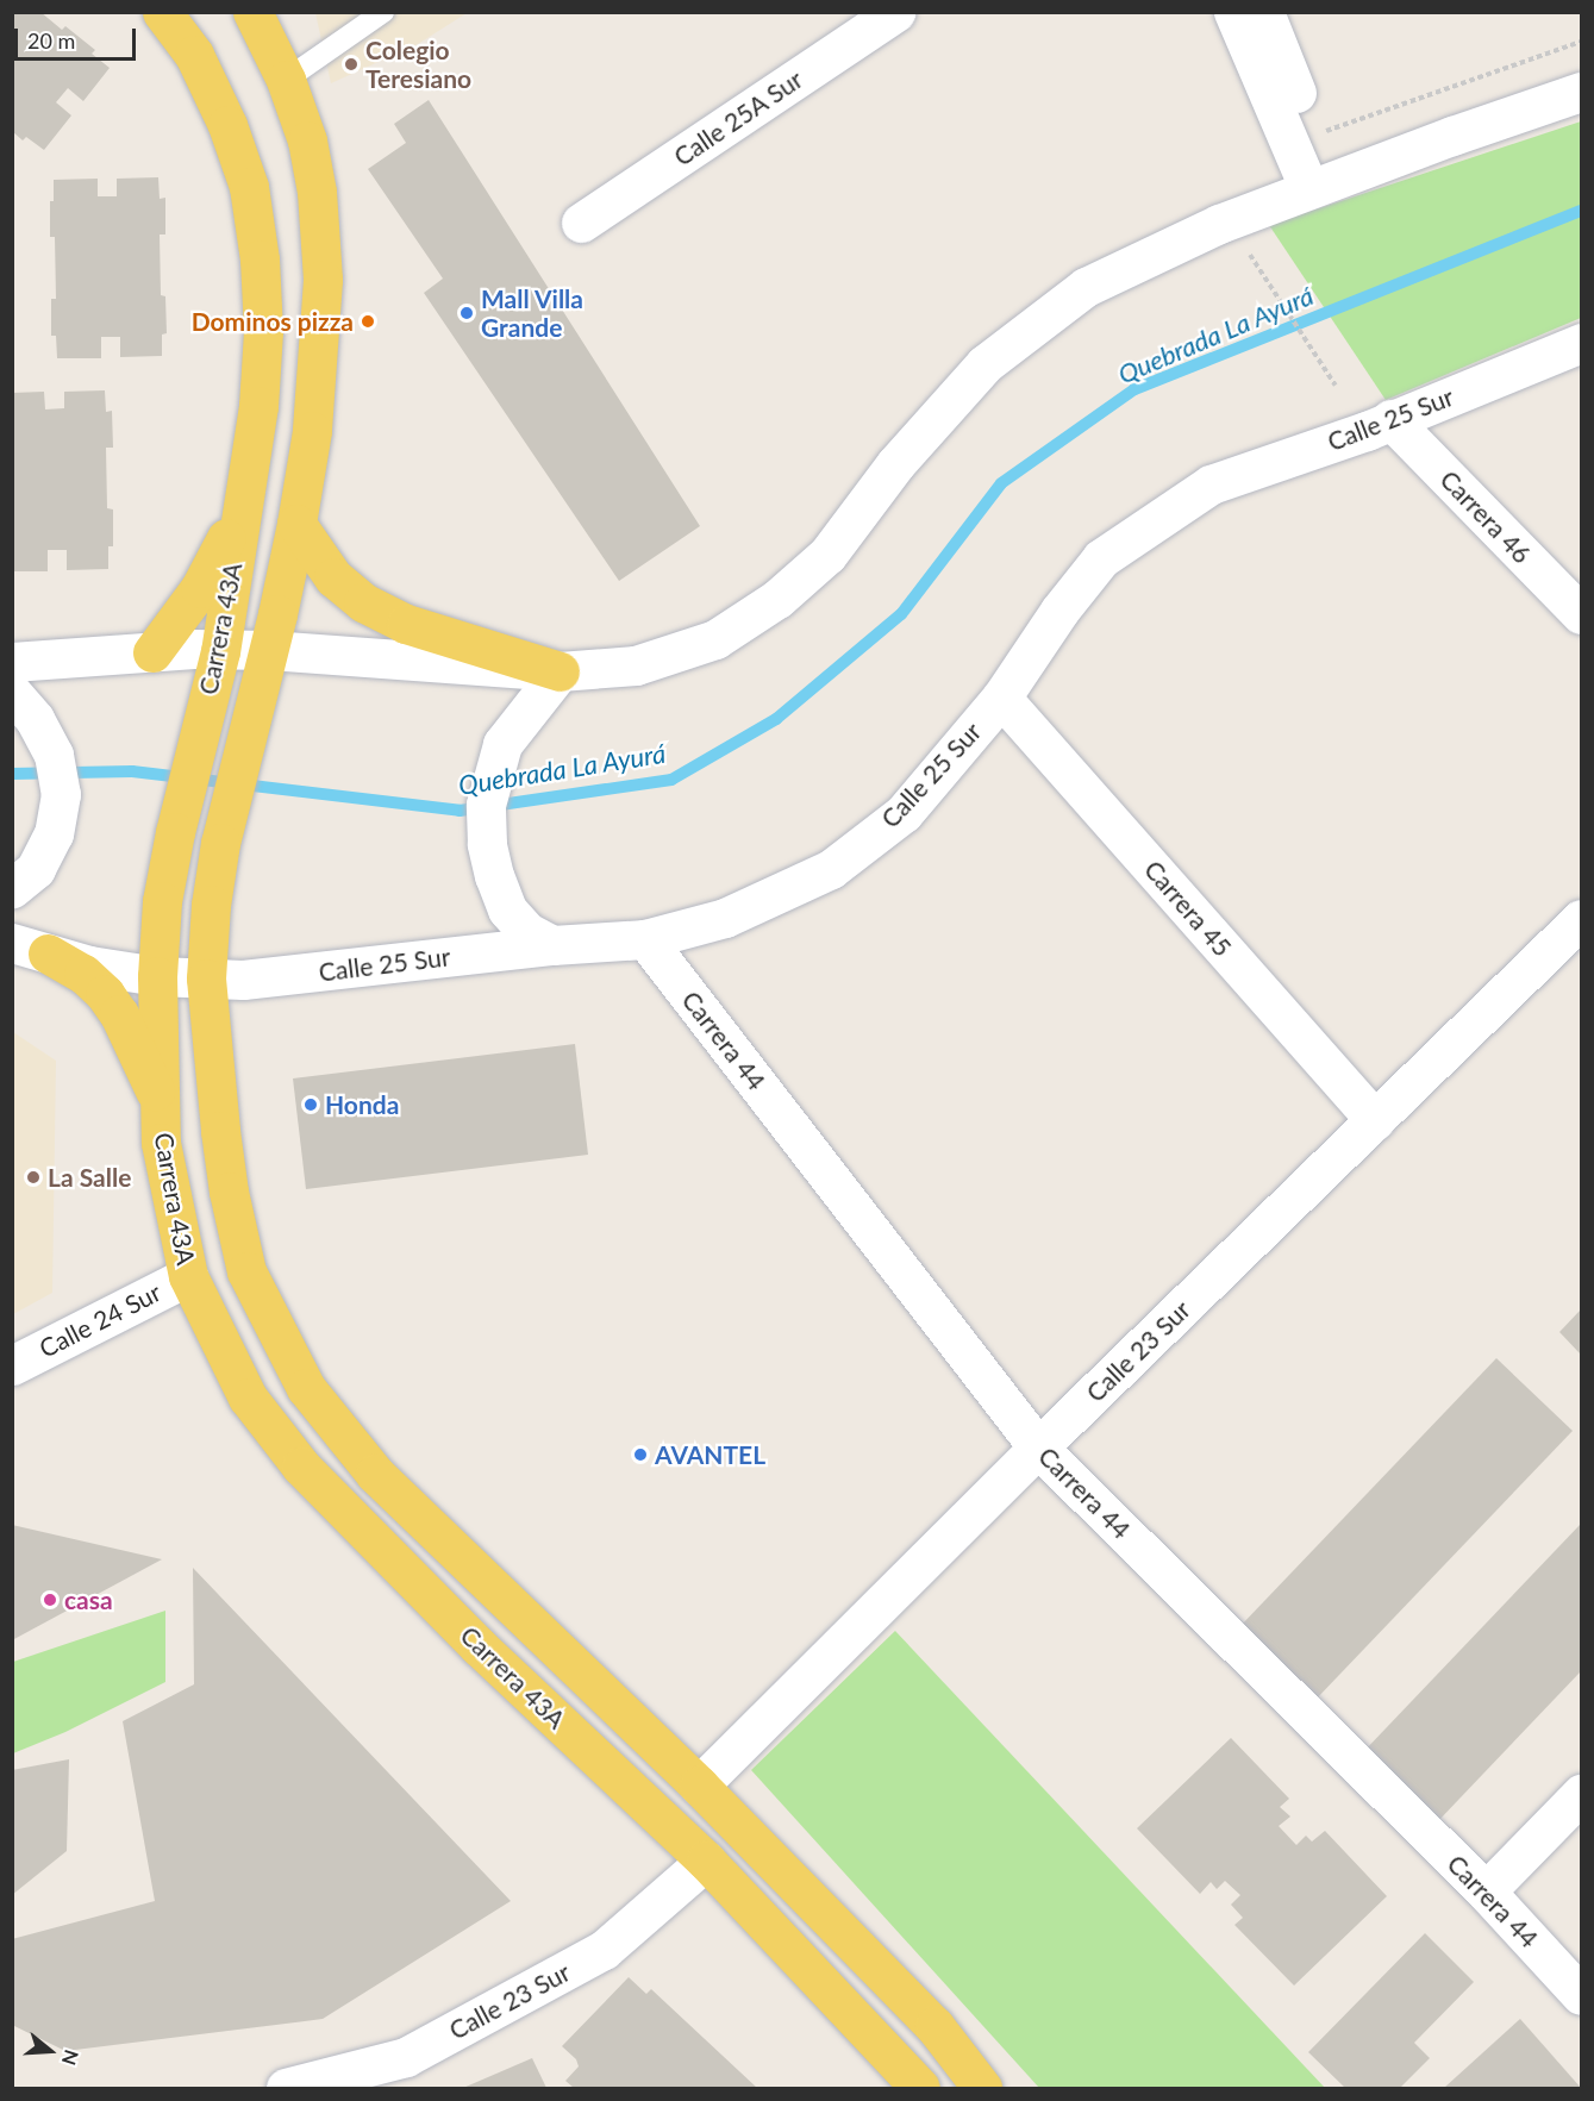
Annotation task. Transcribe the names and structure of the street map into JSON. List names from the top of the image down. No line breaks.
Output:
{"streets":{"main road":["Carrera 43A"],"street":["Calle 25A Sur","Calle 25 Sur","Carrera 46","Carrera 45","Carrera 44","Calle 24 Sur","Calle 23 Sur"]},"crossings":[["Calle 25 Sur","Carrera 46"],["Calle 25 Sur","Carrera 43A"],["Calle 25 Sur","Carrera 45"],["Calle 25 Sur","Carrera 44"],["Carrera 43A","Calle 24 Sur"],["Carrera 43A","Calle 23 Sur"],["Carrera 45","Calle 23 Sur"],["Carrera 44","Calle 23 Sur"]],"water":["Quebrada La Ayurá"],"places":["Colegio Teresiano","Mall Villa Grande","Dominos pizza","Honda","La Salle","AVANTEL","casa"],"scale_bar":"20 m","north":"right"}
